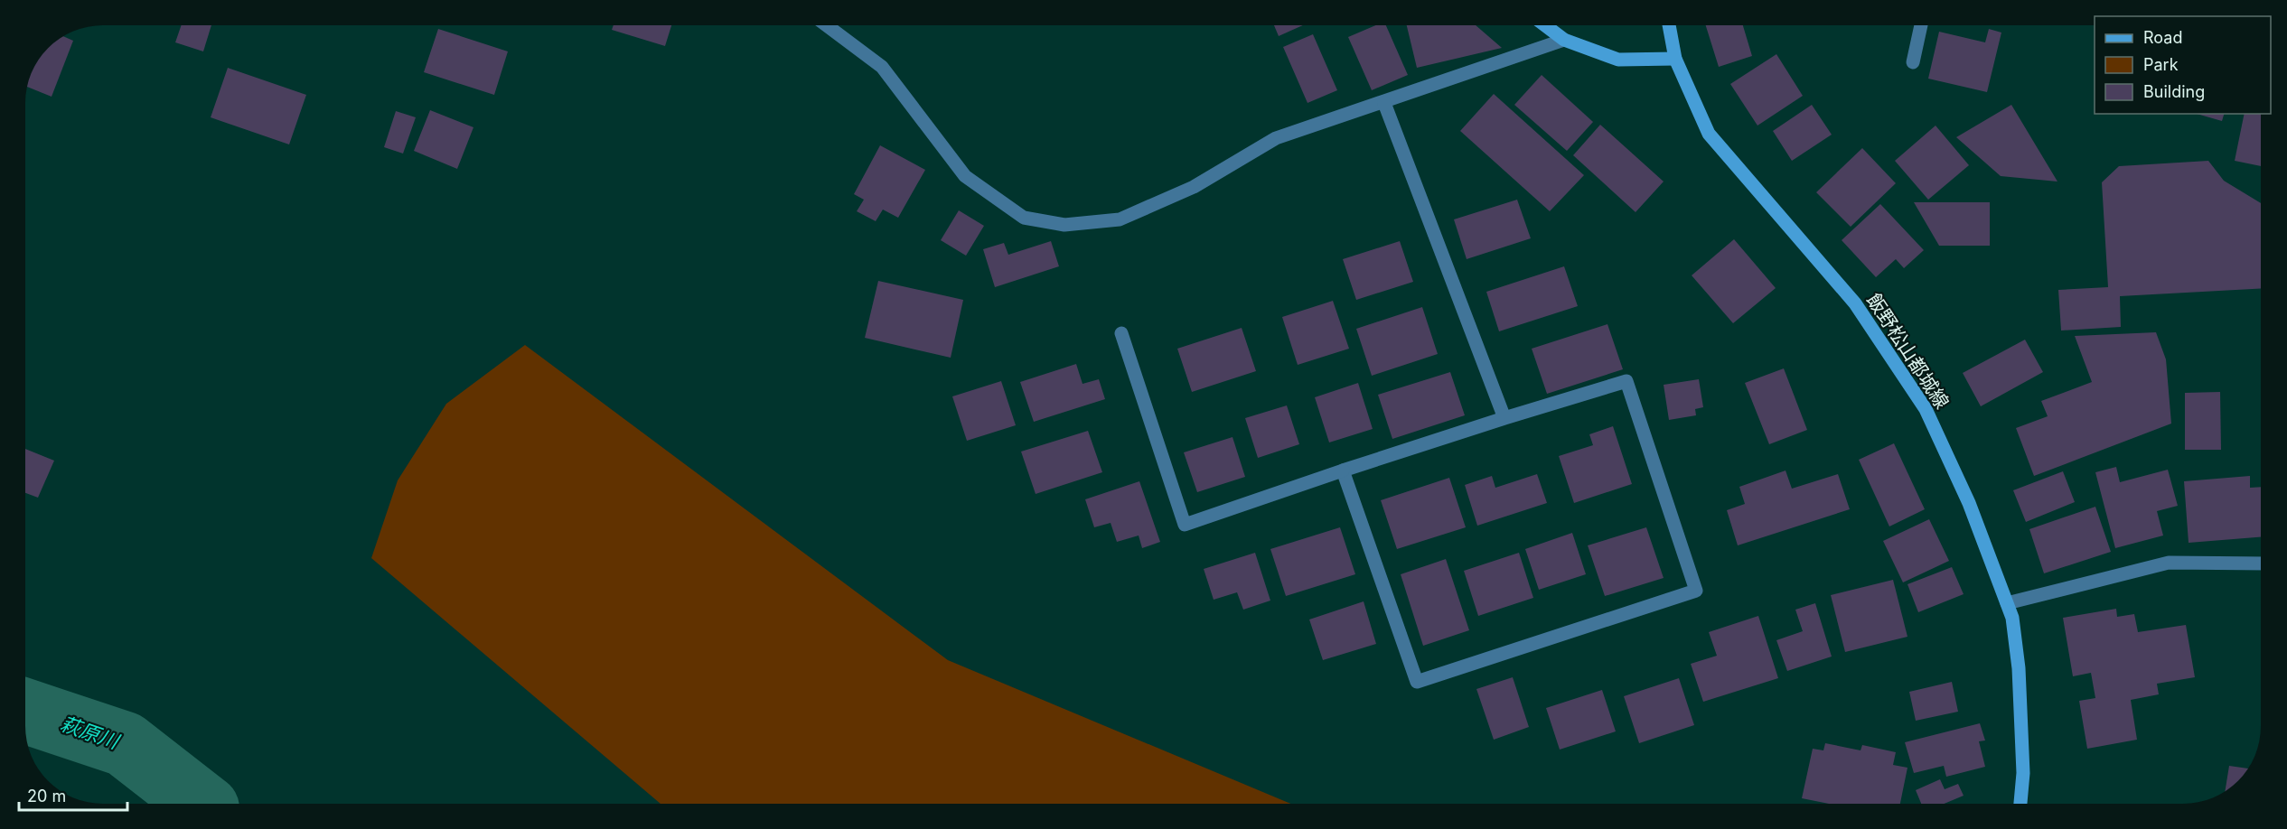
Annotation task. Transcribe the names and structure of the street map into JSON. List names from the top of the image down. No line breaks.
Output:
{"streets":{"main road":["飯野松山都城線"]},"water":["萩原川"],"legend":["Road","Park","Building"],"scale_bar":"20 m"}
